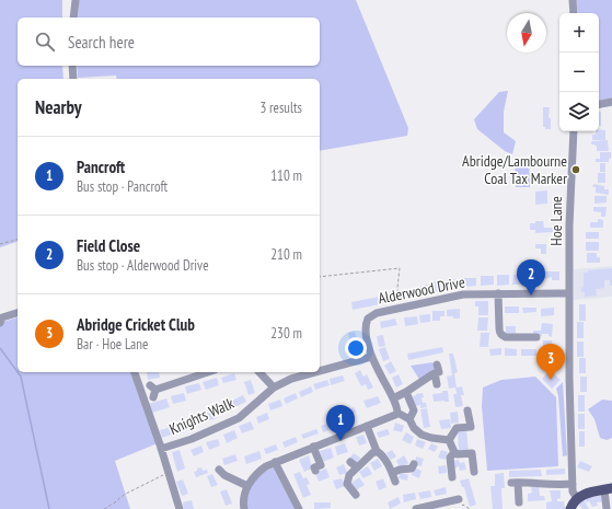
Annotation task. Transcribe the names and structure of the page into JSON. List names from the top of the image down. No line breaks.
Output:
{"streets":{"street":["Hoe Lane","Alderwood Drive","Knights Walk"]},"crossings":[["Hoe Lane","Alderwood Drive"],["Alderwood Drive","Knights Walk"]],"places":["Abridge/Lambourne Coal Tax Marker"],"north":"bottom","page":{"map_buttons":["+","−"],"search":"Search here","heading":["Nearby","3 results"],"list":[{"mark":"1","name":"Pancroft","note":"Bus stop · Pancroft","value":"110 m"},{"mark":"2","name":"Field Close","note":"Bus stop · Alderwood Drive","value":"210 m"},{"mark":"3","name":"Abridge Cricket Club","note":"Bar · Hoe Lane","value":"230 m"}],"pins":["2","3","1"]}}
